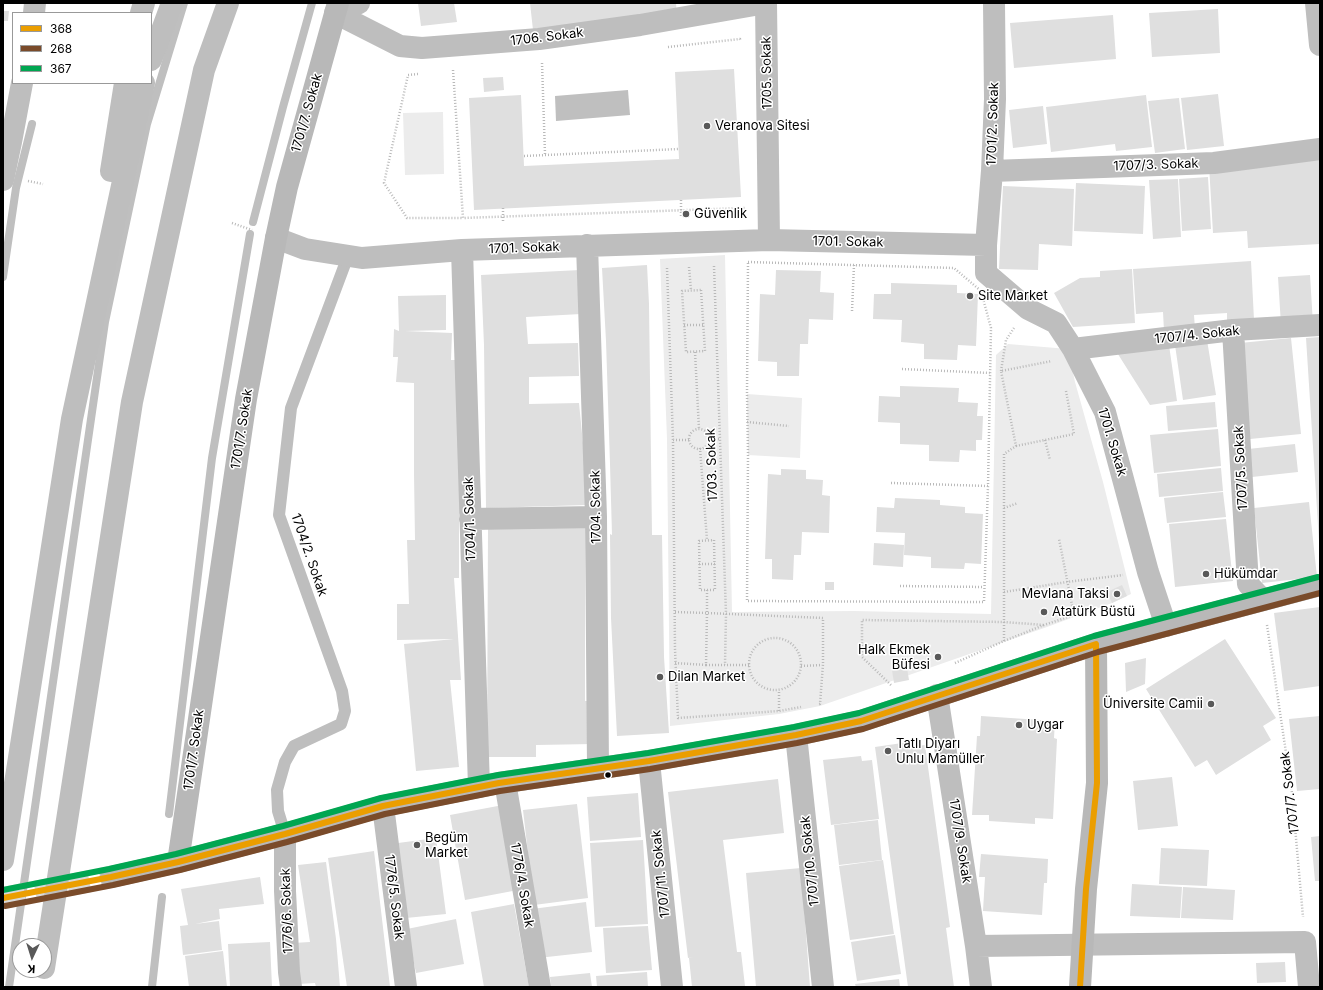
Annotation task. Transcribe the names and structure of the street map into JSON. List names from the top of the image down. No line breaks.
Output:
{"streets":{"main road":["1706. Sokak","1705. Sokak","1701/2. Sokak","1707/3. Sokak","1701. Sokak","1707/4. Sokak","1707/5. Sokak","1704. Sokak","1704/1. Sokak","1707/9. Sokak","1707/10. Sokak","1707/11. Sokak","1776/4. Sokak","1776/5. Sokak","1776/6. Sokak"],"street":["1701/7. Sokak"],"lane":["1704/2. Sokak"],"path":["1703. Sokak","1707/7. Sokak"]},"crossings":[["1706. Sokak","1705. Sokak"],["1706. Sokak","1701/7. Sokak"],["1705. Sokak","1701. Sokak"],["1701/7. Sokak","1701. Sokak"],["1701/2. Sokak","1707/3. Sokak"],["1701/2. Sokak","1701. Sokak"],["1701. Sokak","1707/4. Sokak"],["1701. Sokak","1704. Sokak"],["1701. Sokak","1704/1. Sokak"],["1701. Sokak","1704/2. Sokak"],["1707/4. Sokak","1707/5. Sokak"],["1707/5. Sokak","1707/7. Sokak"],["1704/2. Sokak","1776/6. Sokak"]],"places":["Veranova Sitesi","Güvenlik","Site Market","Hükümdar","Mevlana Taksi","Atatürk Büstü","Halk Ekmek Büfesi","Dilan Market","Üniversite Camii","Uygar","Tatlı Diyarı Unlu Mamüller","Begüm Market"],"lines":["transit line 367","transit line 268","transit line 368"],"legend":["368","268","367"],"north":"bottom"}
